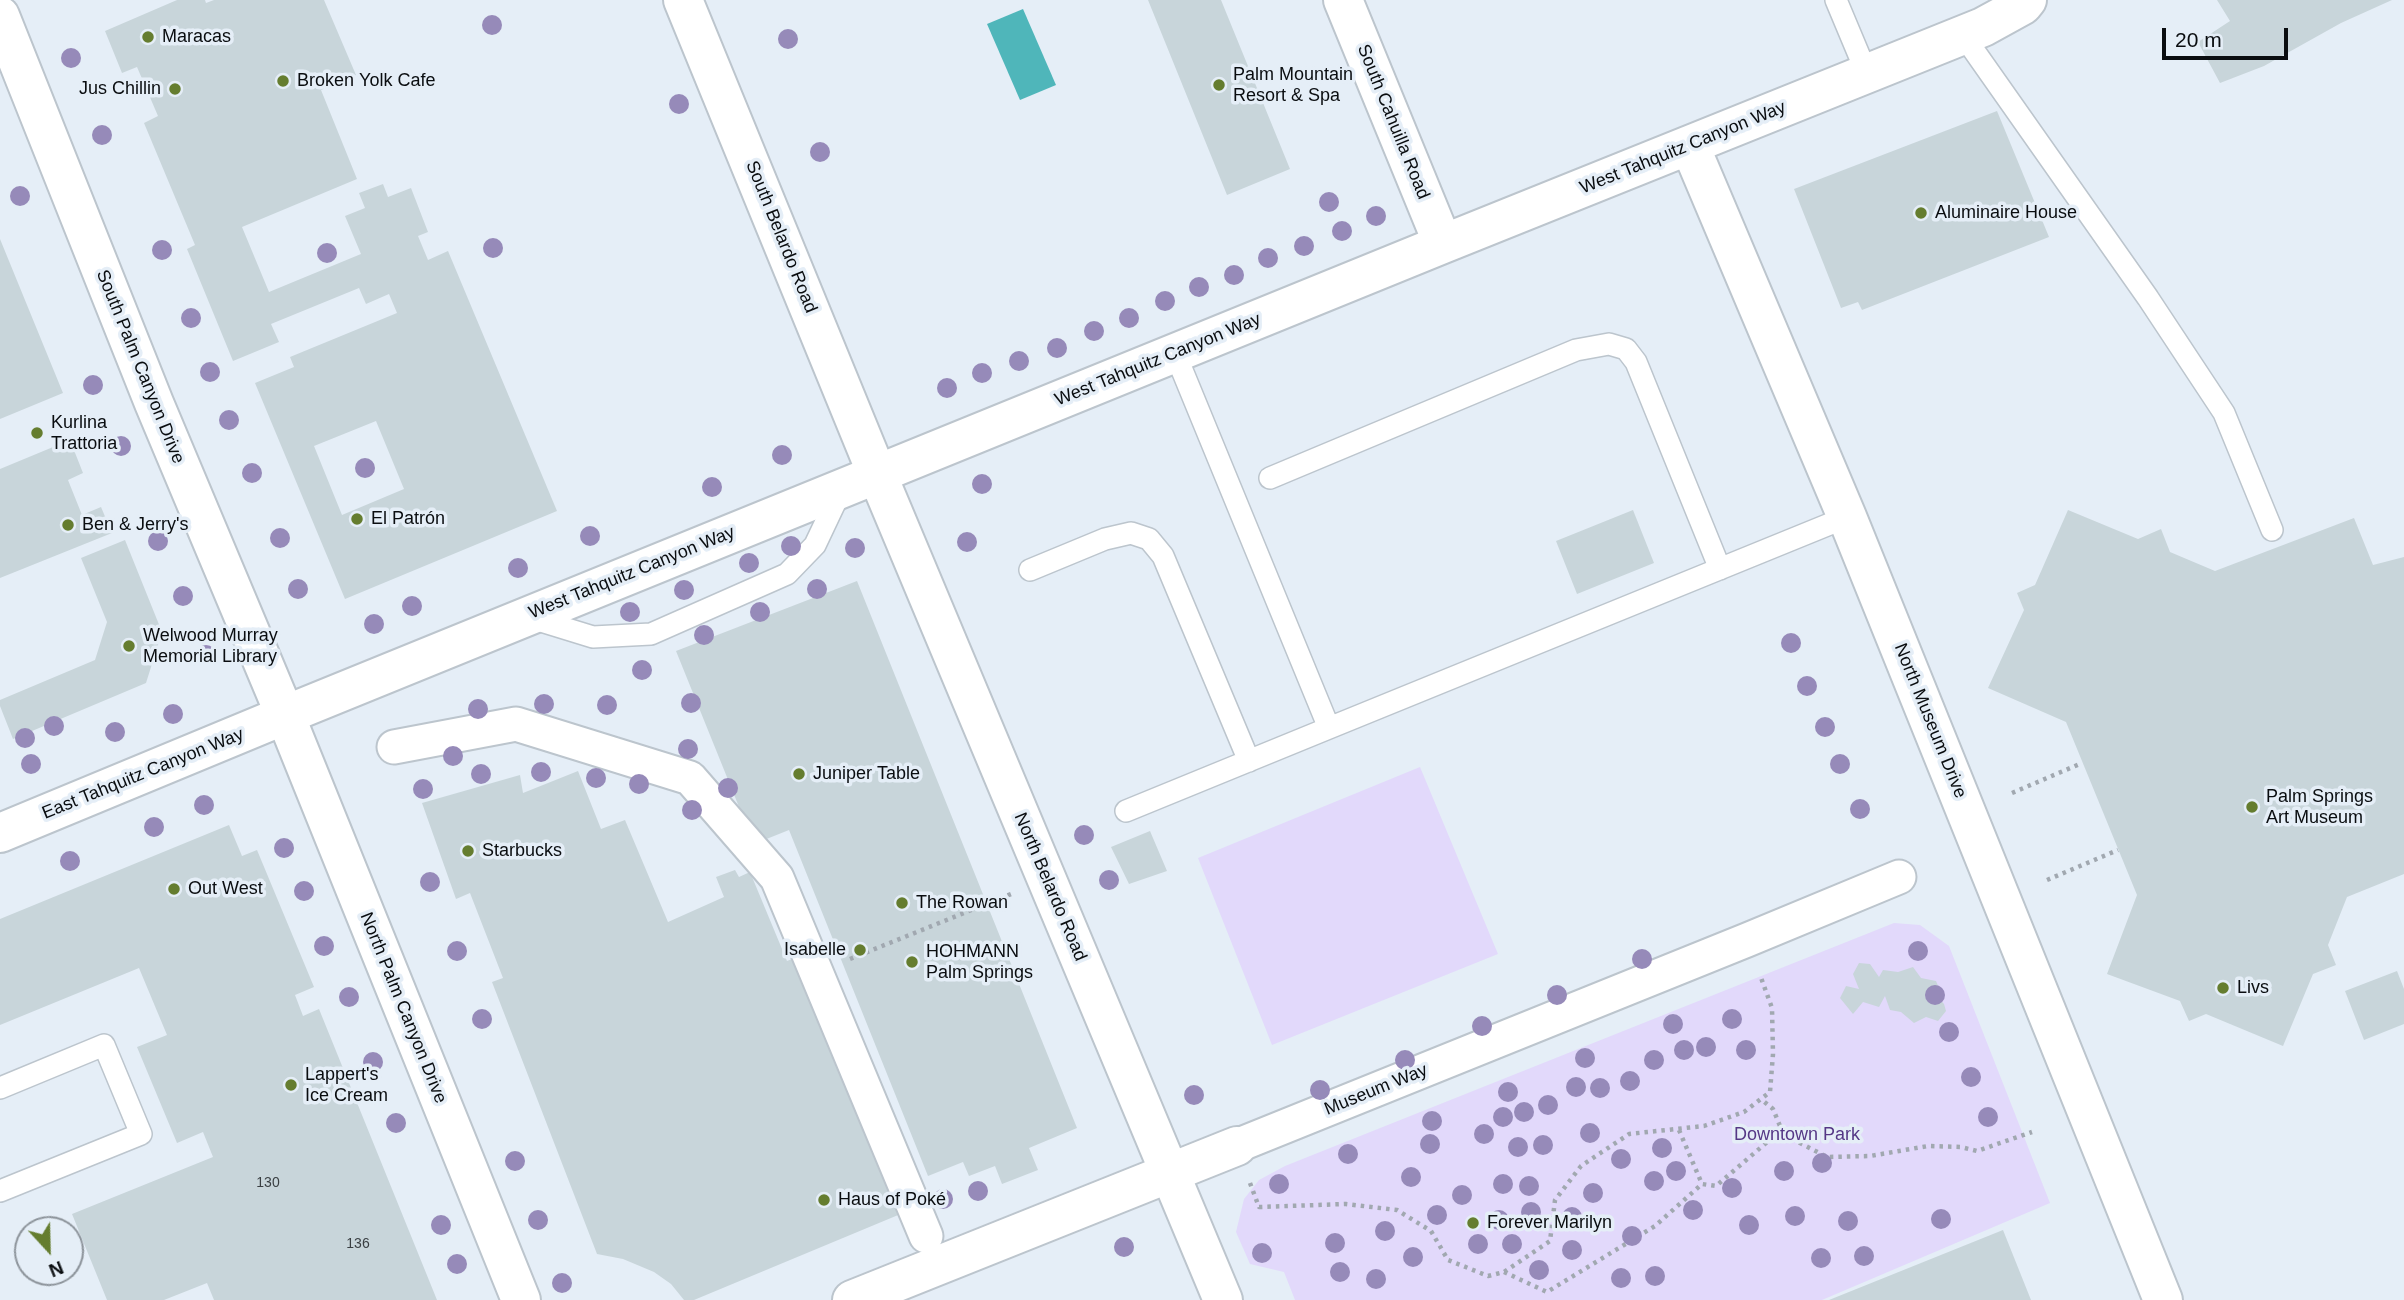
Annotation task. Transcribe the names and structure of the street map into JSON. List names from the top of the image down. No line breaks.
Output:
{"streets":{"street":["South Cahuilla Road","West Tahquitz Canyon Way","South Belardo Road","South Palm Canyon Drive","North Museum Drive","East Tahquitz Canyon Way","North Belardo Road","North Palm Canyon Drive","Museum Way"]},"crossings":[["South Cahuilla Road","West Tahquitz Canyon Way"],["West Tahquitz Canyon Way","South Belardo Road"],["West Tahquitz Canyon Way","South Palm Canyon Drive"],["West Tahquitz Canyon Way","North Museum Drive"],["West Tahquitz Canyon Way","East Tahquitz Canyon Way"],["West Tahquitz Canyon Way","North Belardo Road"],["West Tahquitz Canyon Way","North Palm Canyon Drive"],["South Belardo Road","North Belardo Road"],["South Palm Canyon Drive","East Tahquitz Canyon Way"],["South Palm Canyon Drive","North Palm Canyon Drive"],["East Tahquitz Canyon Way","North Palm Canyon Drive"],["North Belardo Road","Museum Way"]],"parks":["Downtown Park"],"places":["Maracas","Broken Yolk Cafe","Palm Mountain Resort & Spa","Jus Chillin","Aluminaire House","Kurlina Trattoria","El Patrón","Ben & Jerry's","Welwood Murray Memorial Library","Juniper Table","Palm Springs Art Museum","Starbucks","Out West","The Rowan","Isabelle","HOHMANN Palm Springs","Livs","Lappert's Ice Cream","Haus of Poké","Forever Marilyn"],"house_numbers":["130","136"],"scale_bar":"20 m","north":"bottom"}
